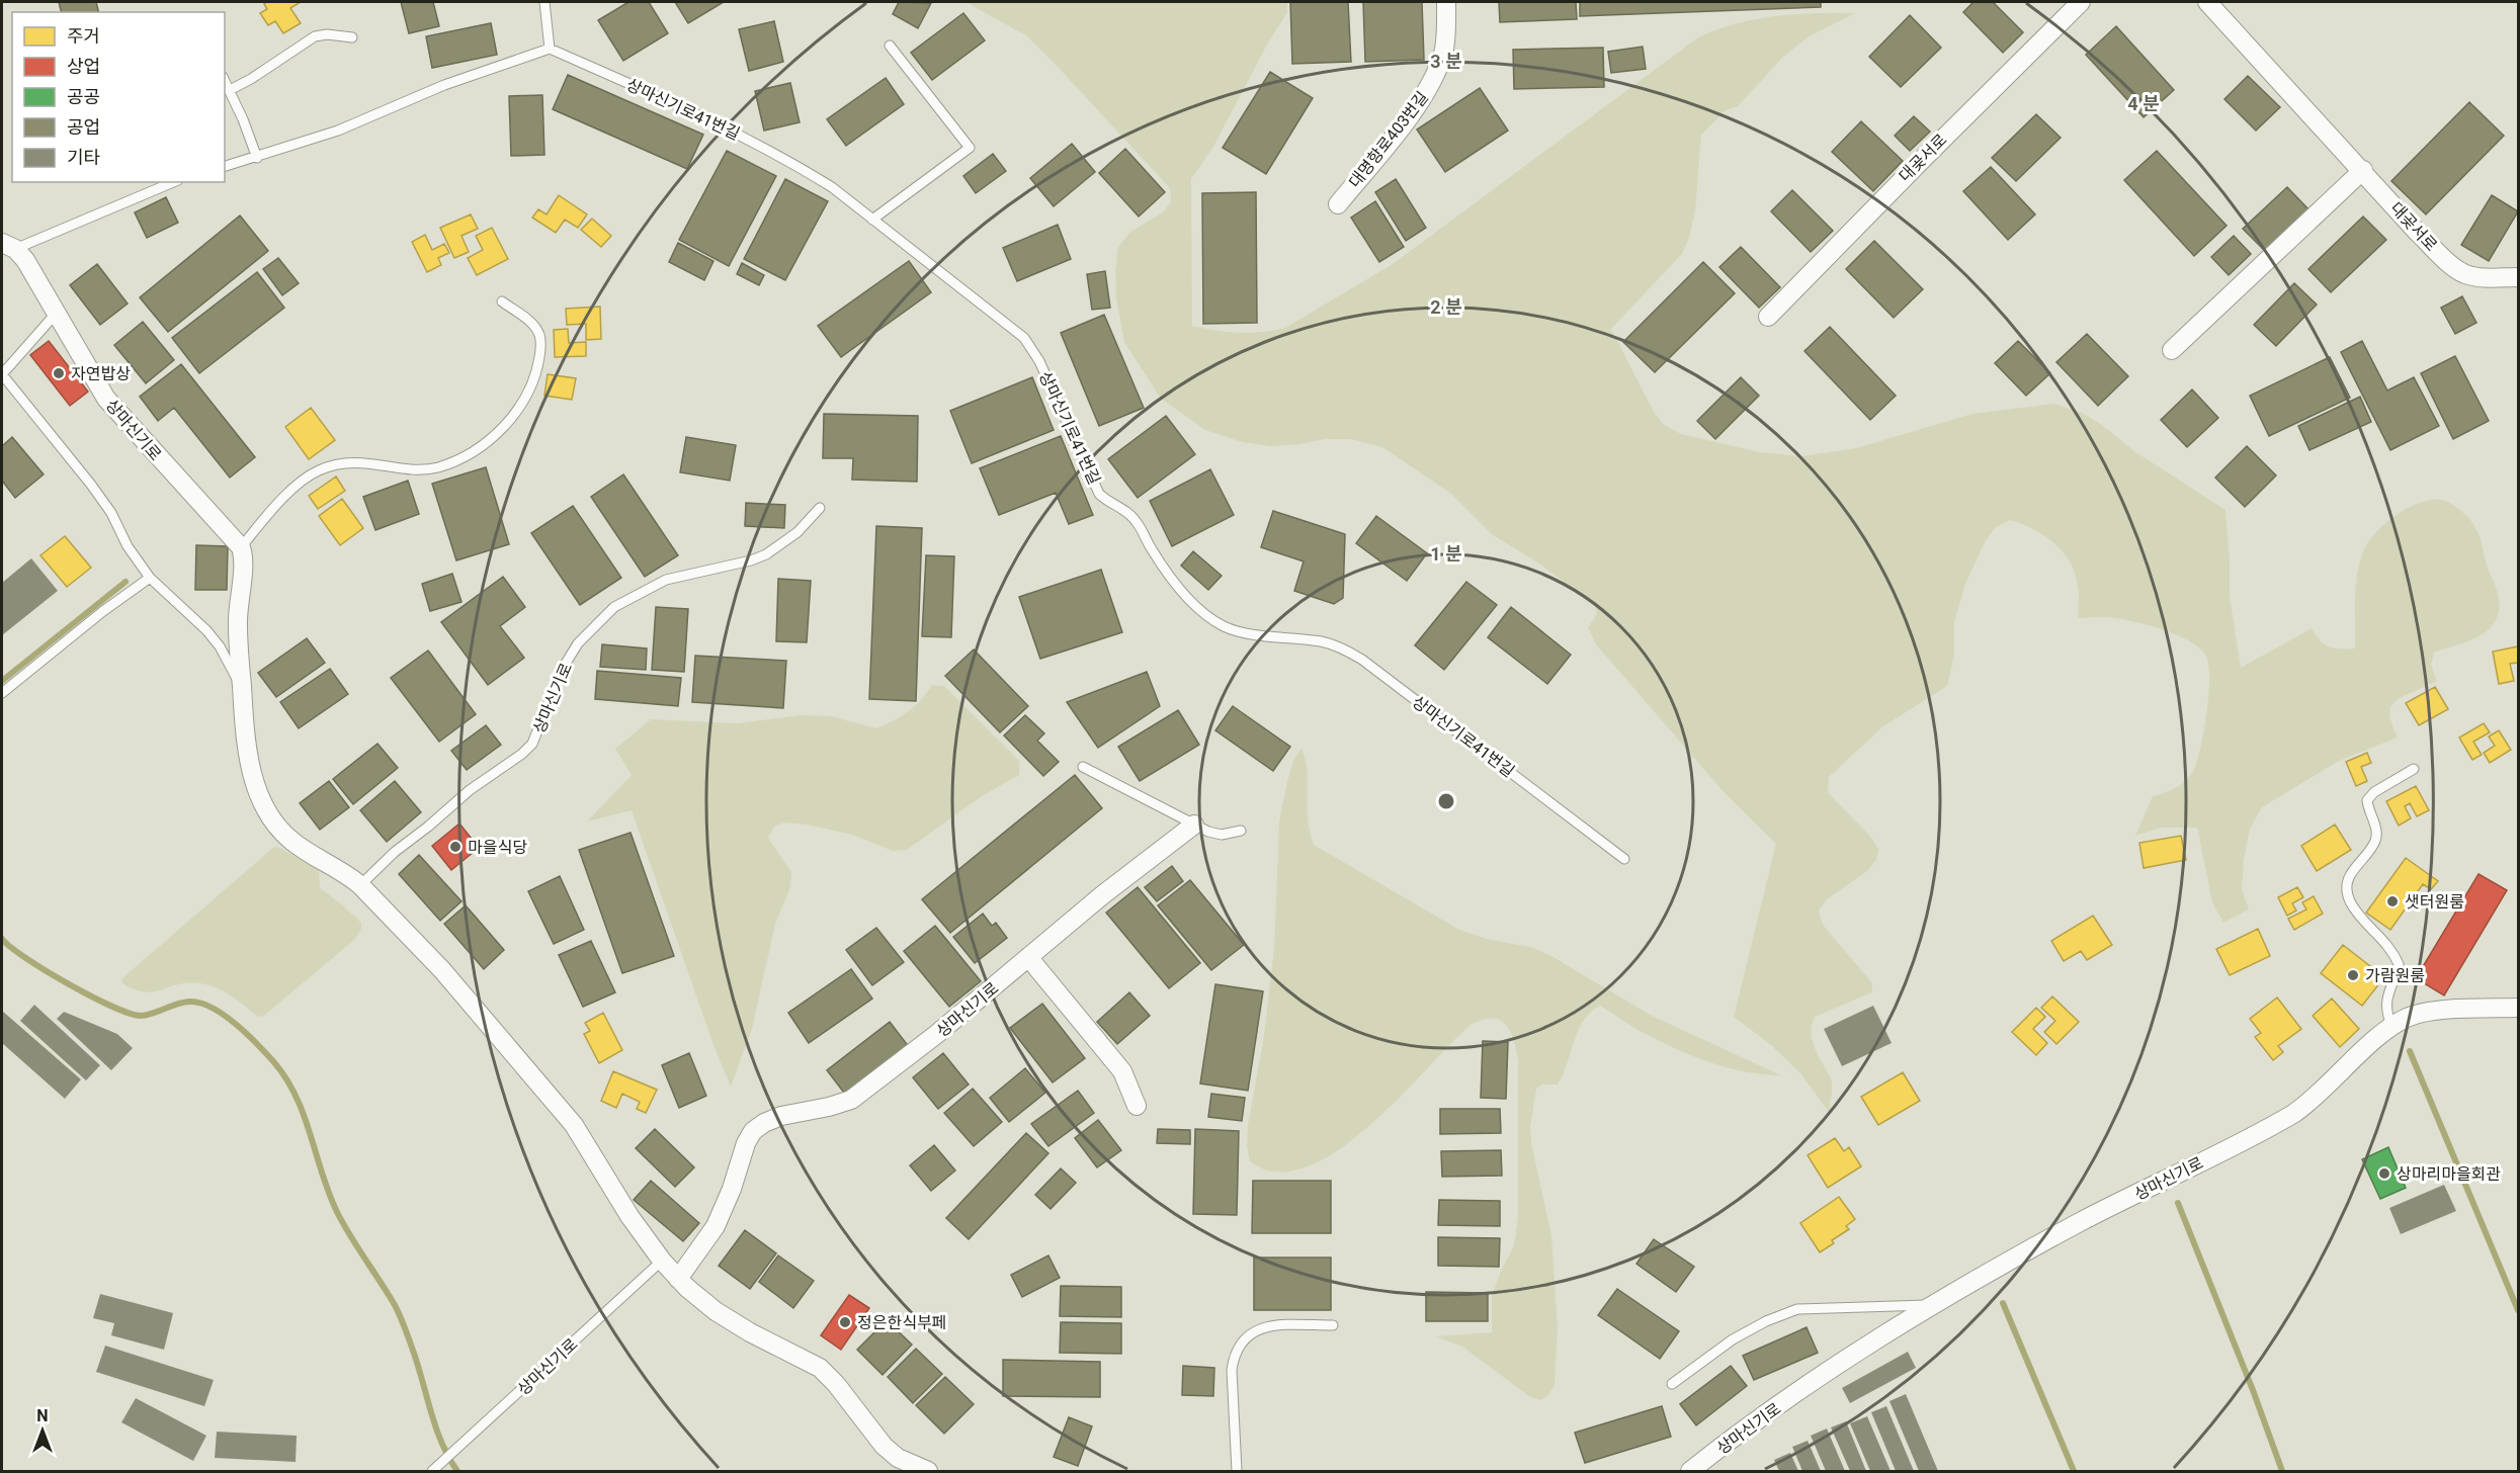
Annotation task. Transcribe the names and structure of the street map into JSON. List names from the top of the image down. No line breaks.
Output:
{"streets":{"street":["대명항로403번길","대곶서로","상마신기로"],"lane":["상마신기로41번길"]},"places":["자연밥상","마을식당","샛터원룸","가람원룸","상마리마을회관","정은한식부페"],"legend":["주거","상업","공공","공업","기타"],"north":"top","rings":["3 분","4 분","2 분","1 분"]}
